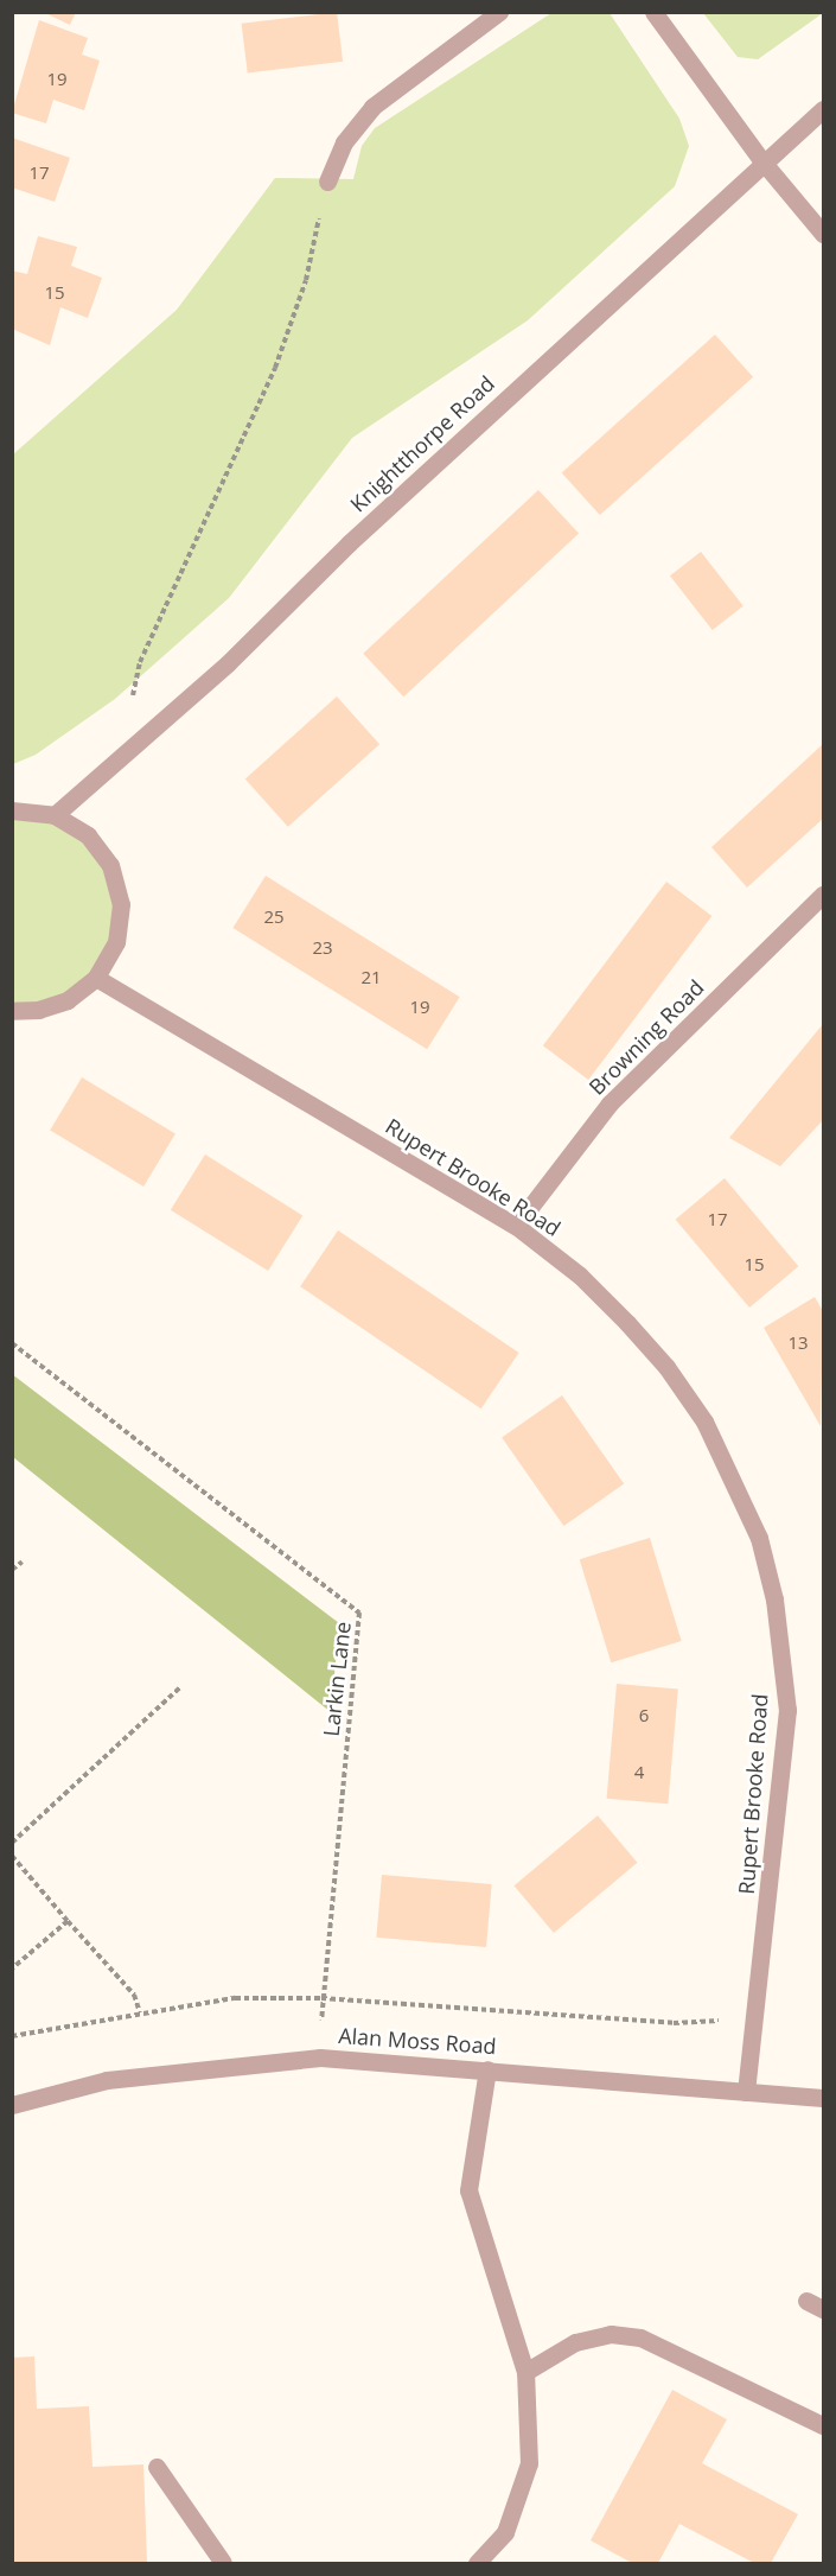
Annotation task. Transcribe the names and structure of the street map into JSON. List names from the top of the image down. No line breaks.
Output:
{"streets":{"street":["Knightthorpe Road","Browning Road","Rupert Brooke Road","Alan Moss Road"],"path":["Larkin Lane"]},"crossings":[["Browning Road","Rupert Brooke Road"],["Rupert Brooke Road","Alan Moss Road"],["Larkin Lane","Alan Moss Road"]],"house_numbers":["19","17","15","25","23","21","19","17","15","13","6","4"]}
